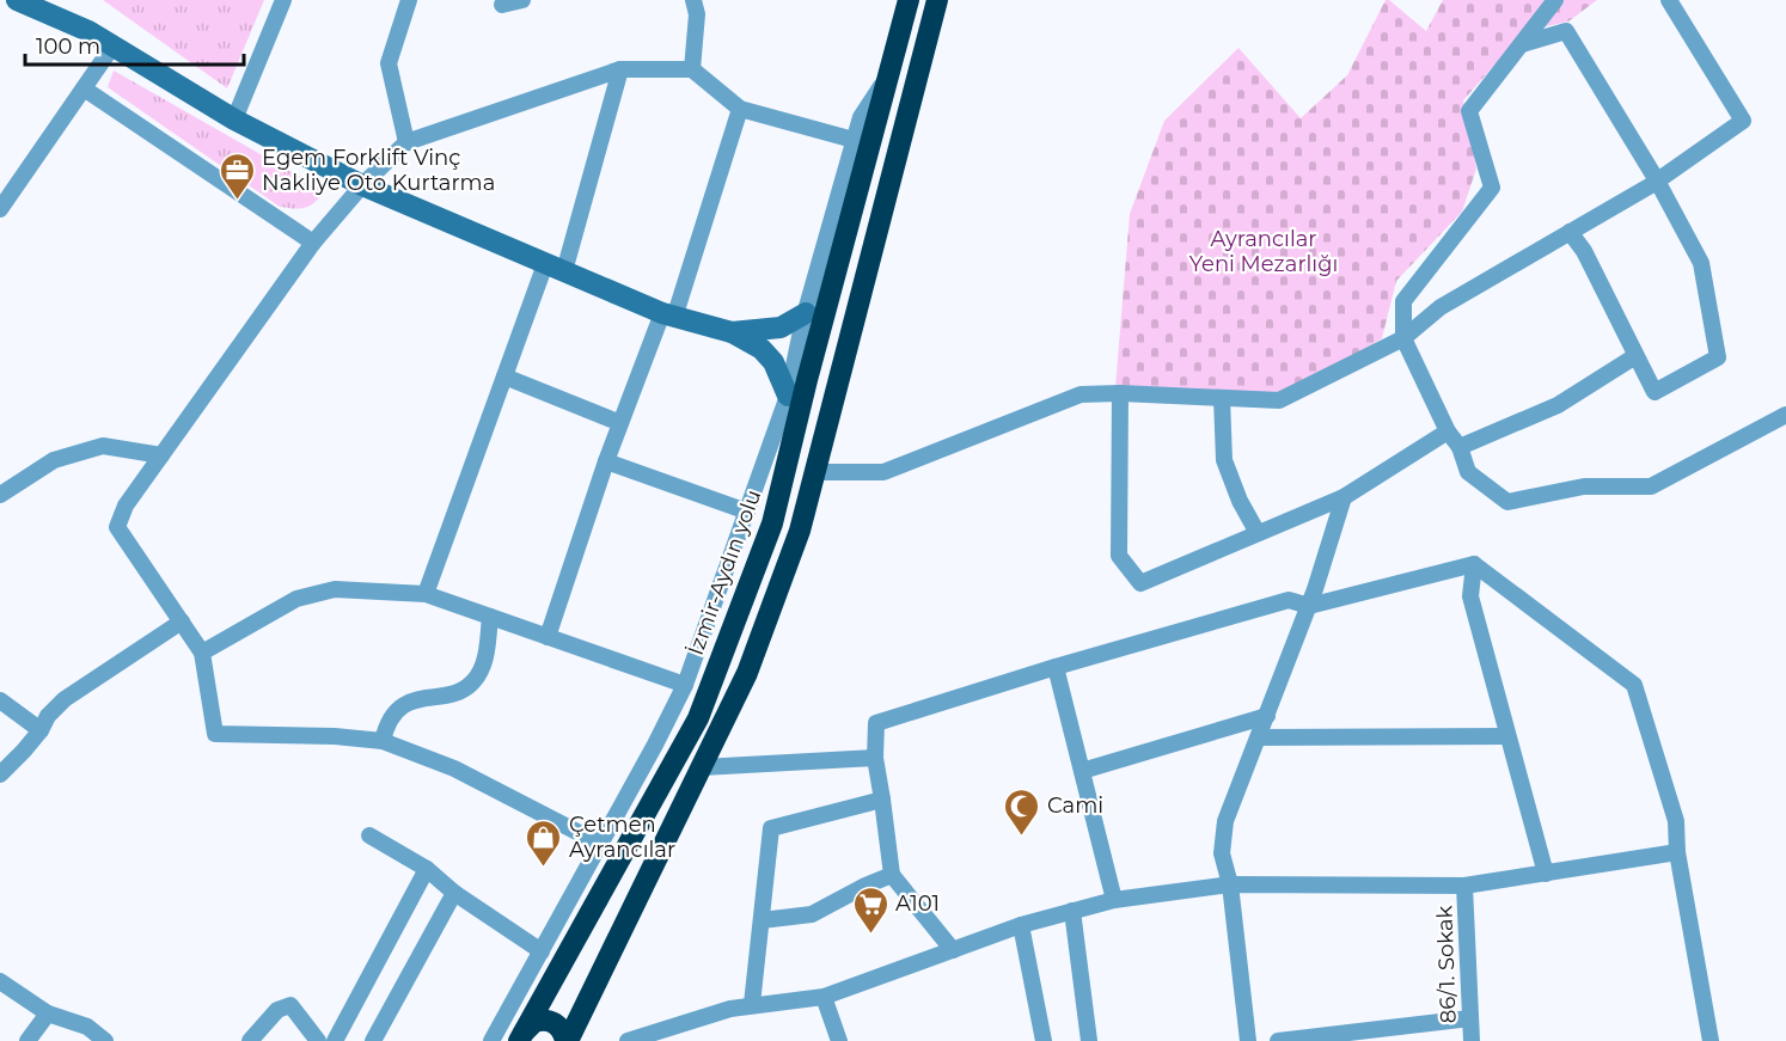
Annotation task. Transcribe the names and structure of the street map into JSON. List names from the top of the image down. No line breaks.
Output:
{"streets":{"highway":["İzmir-Aydın yolu"],"street":["86/1. Sokak"]},"parks":["Ayrancılar Yeni Mezarlığı"],"places":{"office":["Egem Forklift Vinç Nakliye Oto Kurtarma"],"mosque":["Cami"],"shop":["Çetmen Ayrancılar"],"supermarket":["A101"]},"scale_bar":"100 m"}
